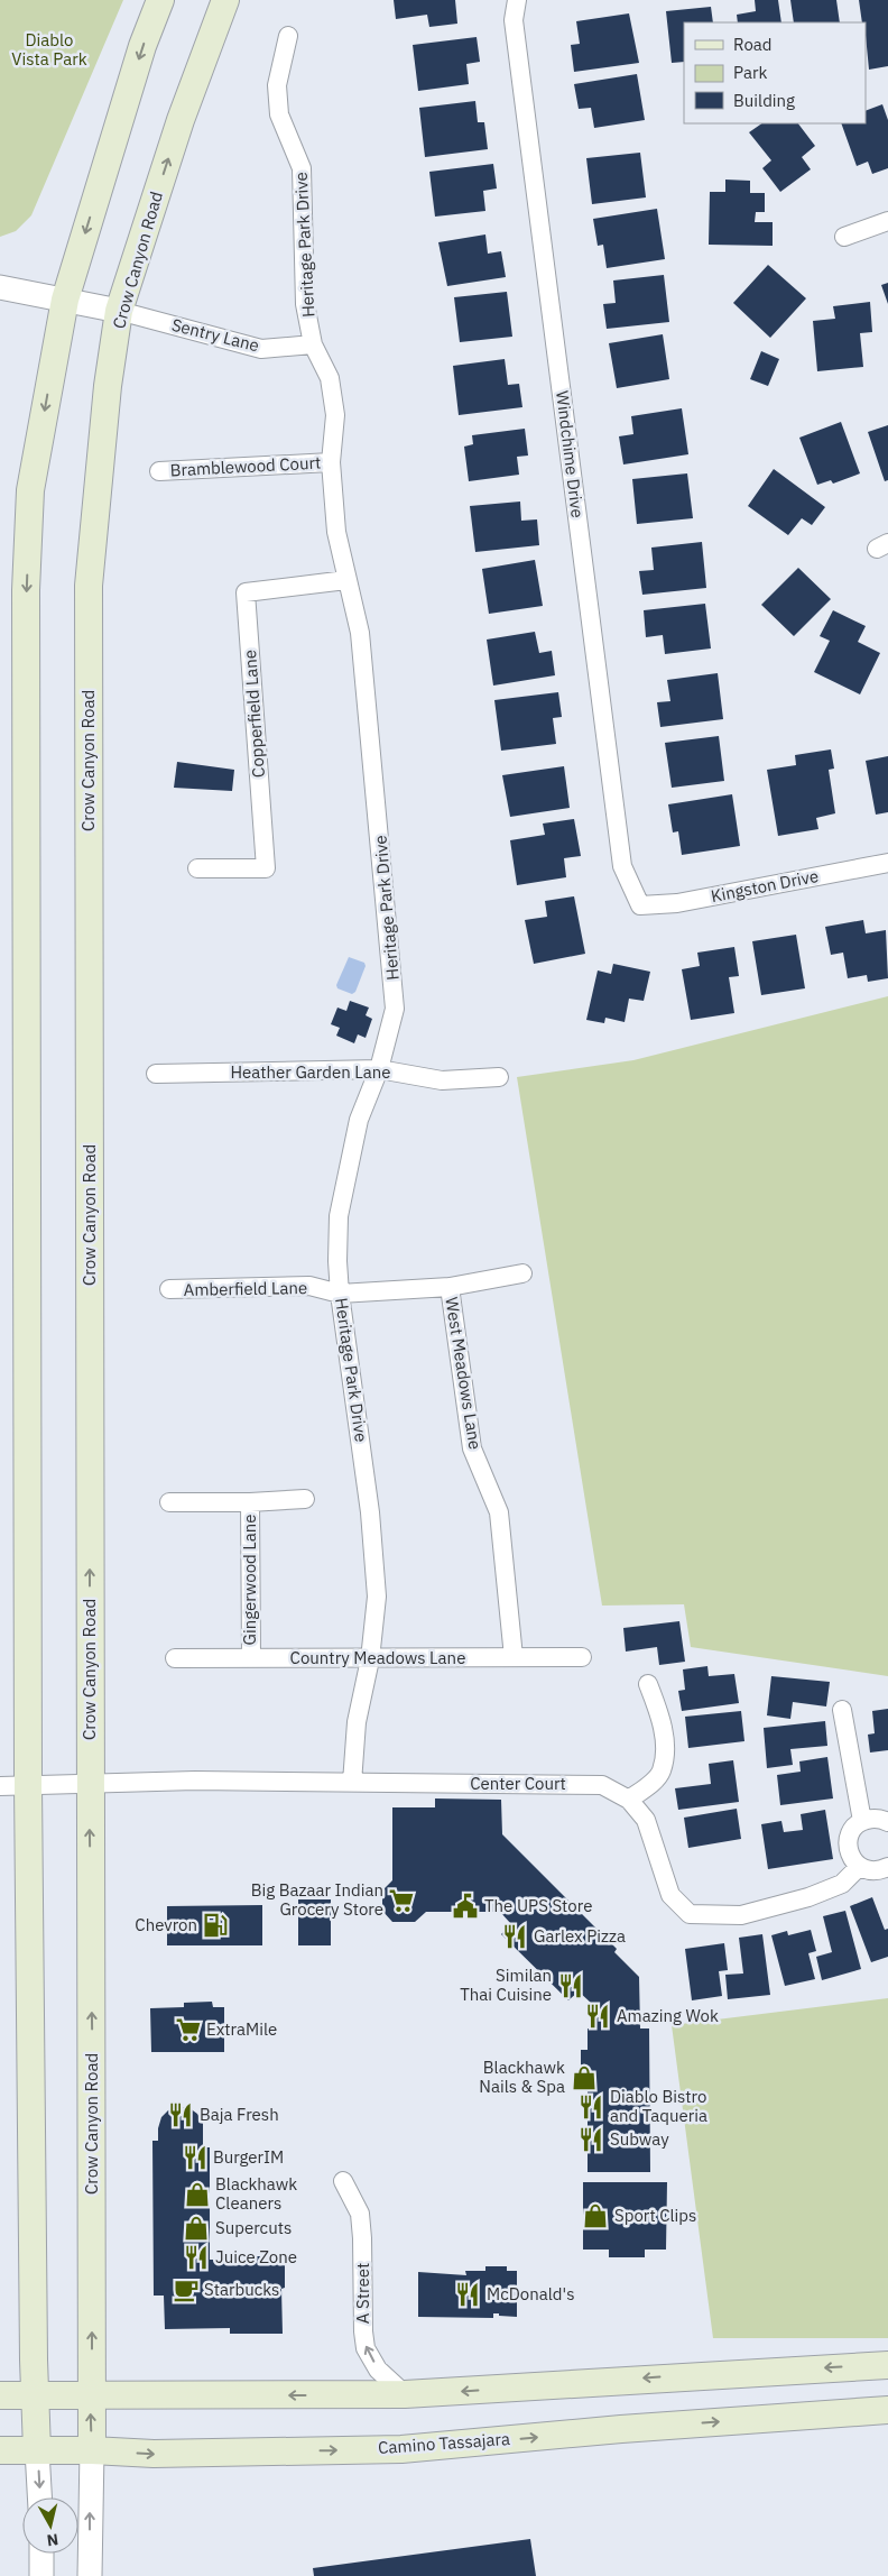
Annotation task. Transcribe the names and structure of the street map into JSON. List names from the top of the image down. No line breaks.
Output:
{"streets":{"main road":["Crow Canyon Road","Camino Tassajara"],"street":["Heritage Park Drive","Sentry Lane","Windchime Drive","Bramblewood Court","Copperfield Lane","Kingston Drive","Heather Garden Lane","Amberfield Lane","West Meadows Lane","Gingerwood Lane","Country Meadows Lane","Center Court","A Street"]},"crossings":[["Heritage Park Drive","Sentry Lane"],["Heritage Park Drive","Bramblewood Court"],["Heritage Park Drive","Copperfield Lane"],["Heritage Park Drive","Heather Garden Lane"],["Heritage Park Drive","Amberfield Lane"],["Heritage Park Drive","Country Meadows Lane"],["Heritage Park Drive","Center Court"],["Crow Canyon Road","Sentry Lane"],["Crow Canyon Road","Center Court"],["Crow Canyon Road","Camino Tassajara"],["Windchime Drive","Kingston Drive"],["Amberfield Lane","West Meadows Lane"],["West Meadows Lane","Country Meadows Lane"],["Gingerwood Lane","Country Meadows Lane"]],"one_way":["A Street"],"parks":["Diablo Vista Park"],"places":{"supermarket":["Big Bazaar Indian Grocery Store","ExtraMile"],"public building":["The UPS Store"],"fuel station":["Chevron"],"restaurant":["Garlex Pizza","Similan Thai Cuisine","Amazing Wok","Diablo Bistro and Taqueria","Baja Fresh","Subway","BurgerIM","Juice Zone","McDonald's"],"shop":["Blackhawk Nails & Spa","Blackhawk Cleaners","Sport Clips","Supercuts"],"cafe":["Starbucks"]},"legend":["Road","Park","Building"],"north":"bottom"}
